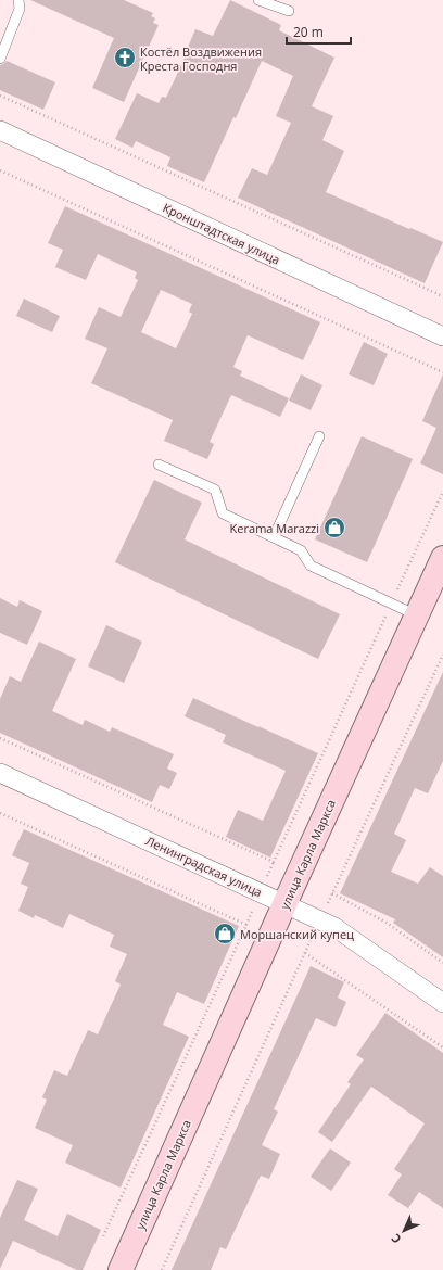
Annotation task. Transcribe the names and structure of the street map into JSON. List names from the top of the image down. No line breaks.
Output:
{"streets":{"main road":["улица Карла Маркса"],"street":["Кронштадтская улица","Ленинградская улица"]},"crossings":[["улица Карла Маркса","Ленинградская улица"]],"places":{"church":["Костёл Воздвижения Креста Господня"],"shop":["Kerama Marazzi","Моршанский купец"]},"scale_bar":"20 m","north":"bottom left"}
